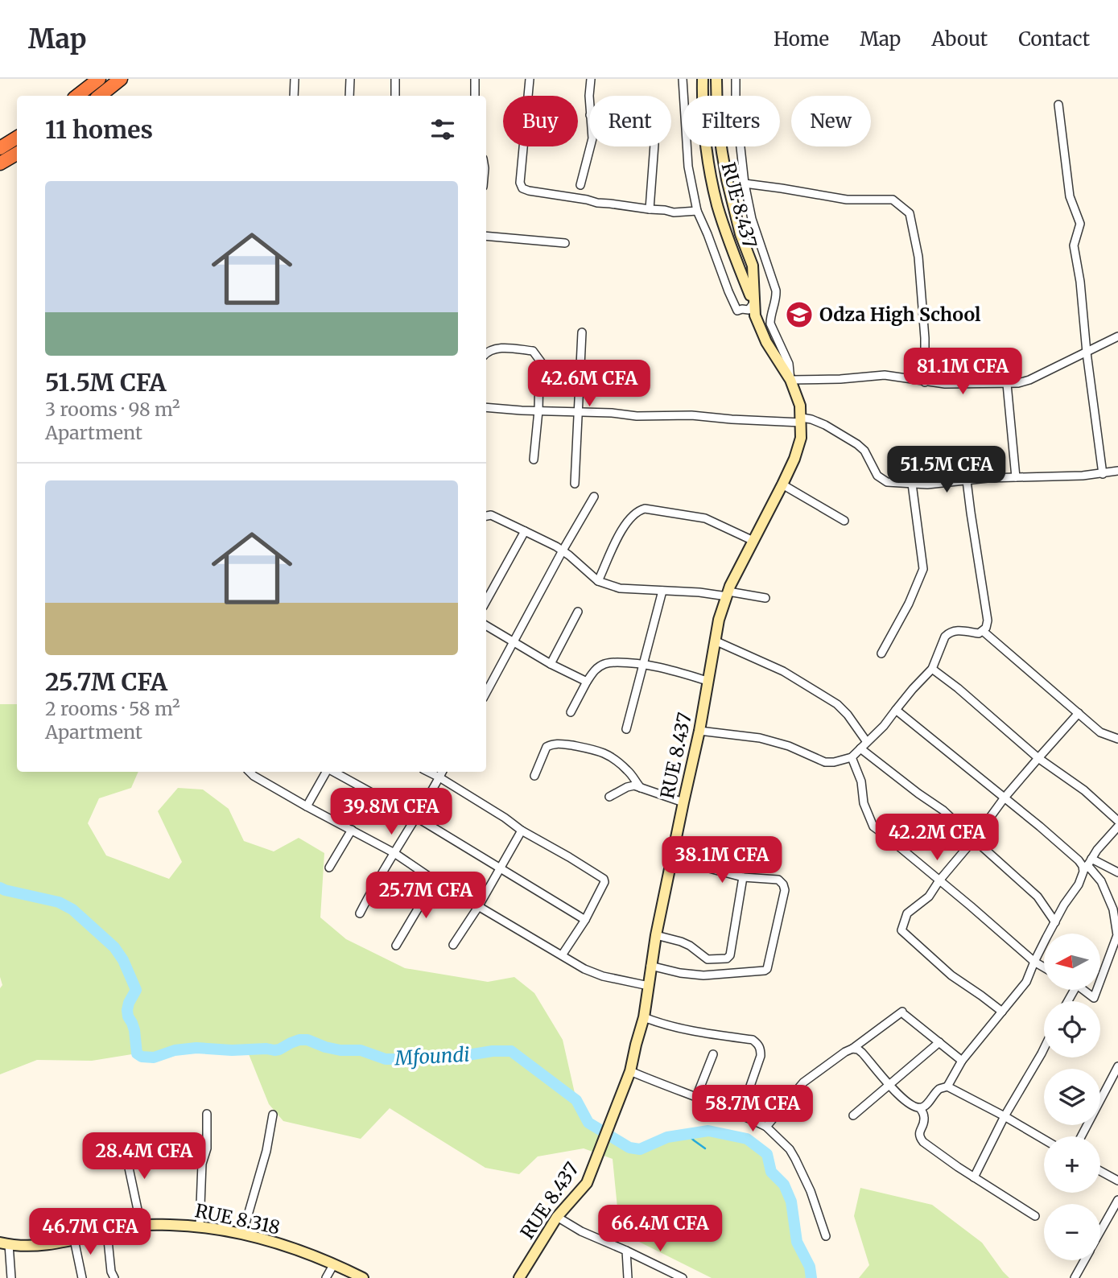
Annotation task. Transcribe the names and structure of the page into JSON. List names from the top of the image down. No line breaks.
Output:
{"streets":{"main road":["RUE 8.437","RUE 8.318"]},"water":["Mfoundi"],"places":{"school or university":["Odza High School"]},"north":"left","page":{"header":"Map","nav":["Home","Map","About","Contact"],"chip":["Buy","Rent","Filters","New"],"heading":"11 homes","list":[{"name":"51.5M CFA","note":"3 rooms · 98 m² · Apartment"},{"name":"25.7M CFA","note":"2 rooms · 58 m² · Apartment"}],"price":["81.1M CFA","42.6M CFA","51.5M CFA","39.8M CFA","42.2M CFA","38.1M CFA","25.7M CFA","58.7M CFA","28.4M CFA","66.4M CFA","46.7M CFA"],"map_buttons":["+","−"]}}
